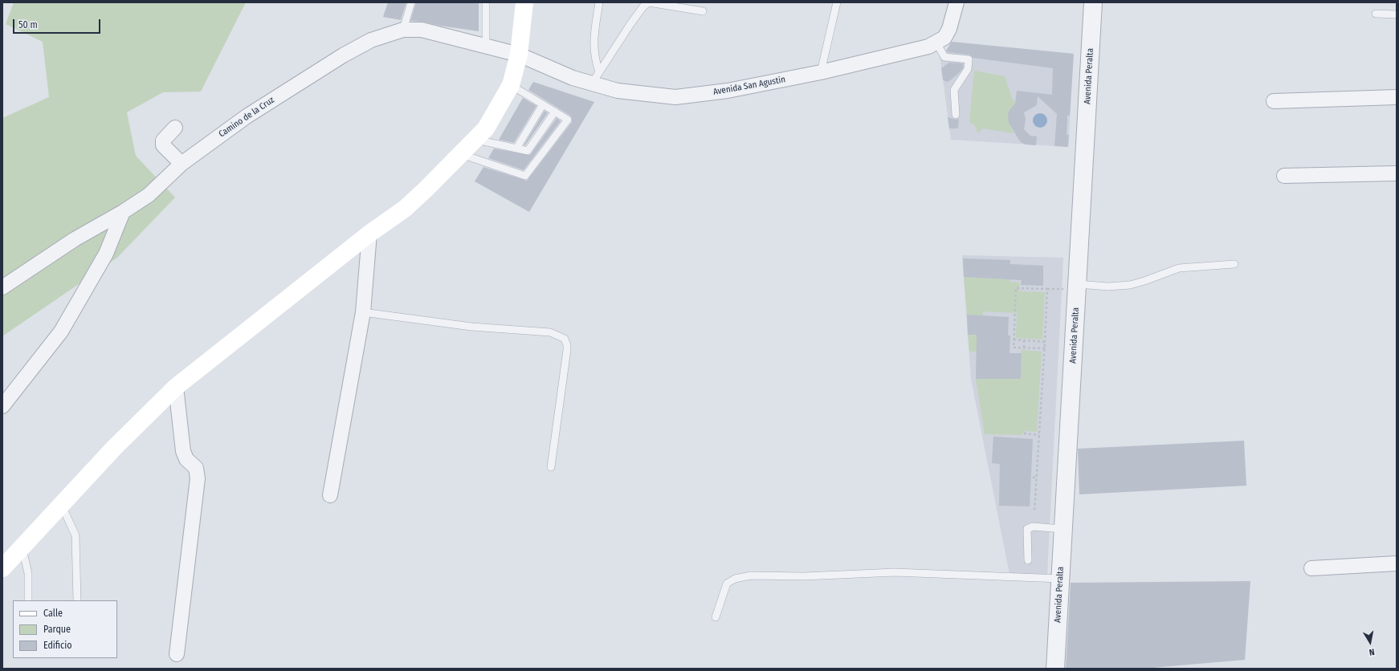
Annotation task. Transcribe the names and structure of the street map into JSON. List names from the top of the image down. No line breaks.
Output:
{"streets":{"street":["Avenida Peralta","Avenida San Agustin","Camino de la Cruz"]},"crossings":[["Avenida San Agustin","Camino de la Cruz"]],"legend":["Calle","Parque","Edificio"],"scale_bar":"50 m","north":"bottom"}
